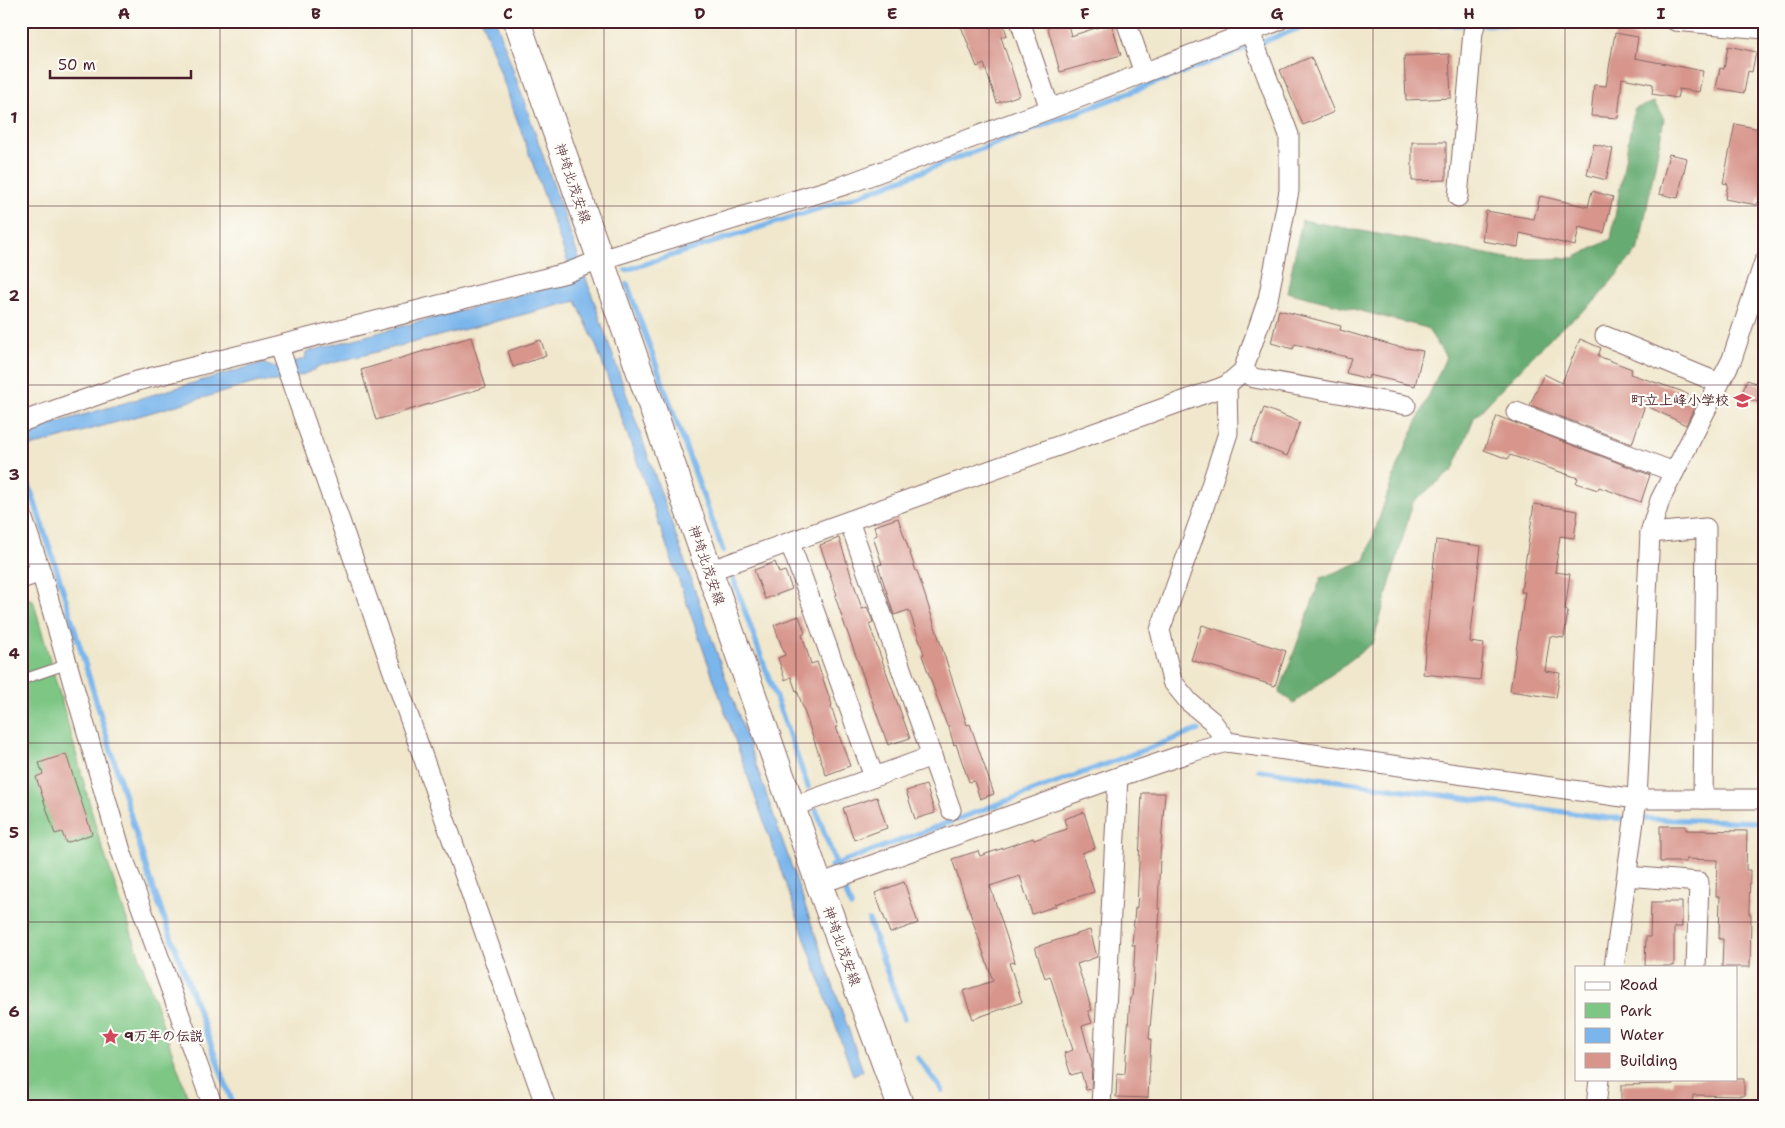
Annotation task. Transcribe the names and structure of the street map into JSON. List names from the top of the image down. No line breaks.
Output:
{"streets":{"main road":["神埼北茂安線"]},"places":{"school or university":["町立上峰小学校"],"place":["9万年の伝説"]},"legend":["Road","Park","Water","Building"],"scale_bar":"50 m","grid":{"columns":["A","B","C","D","E","F","G","H","I"],"rows":["1","2","3","4","5","6"]}}
